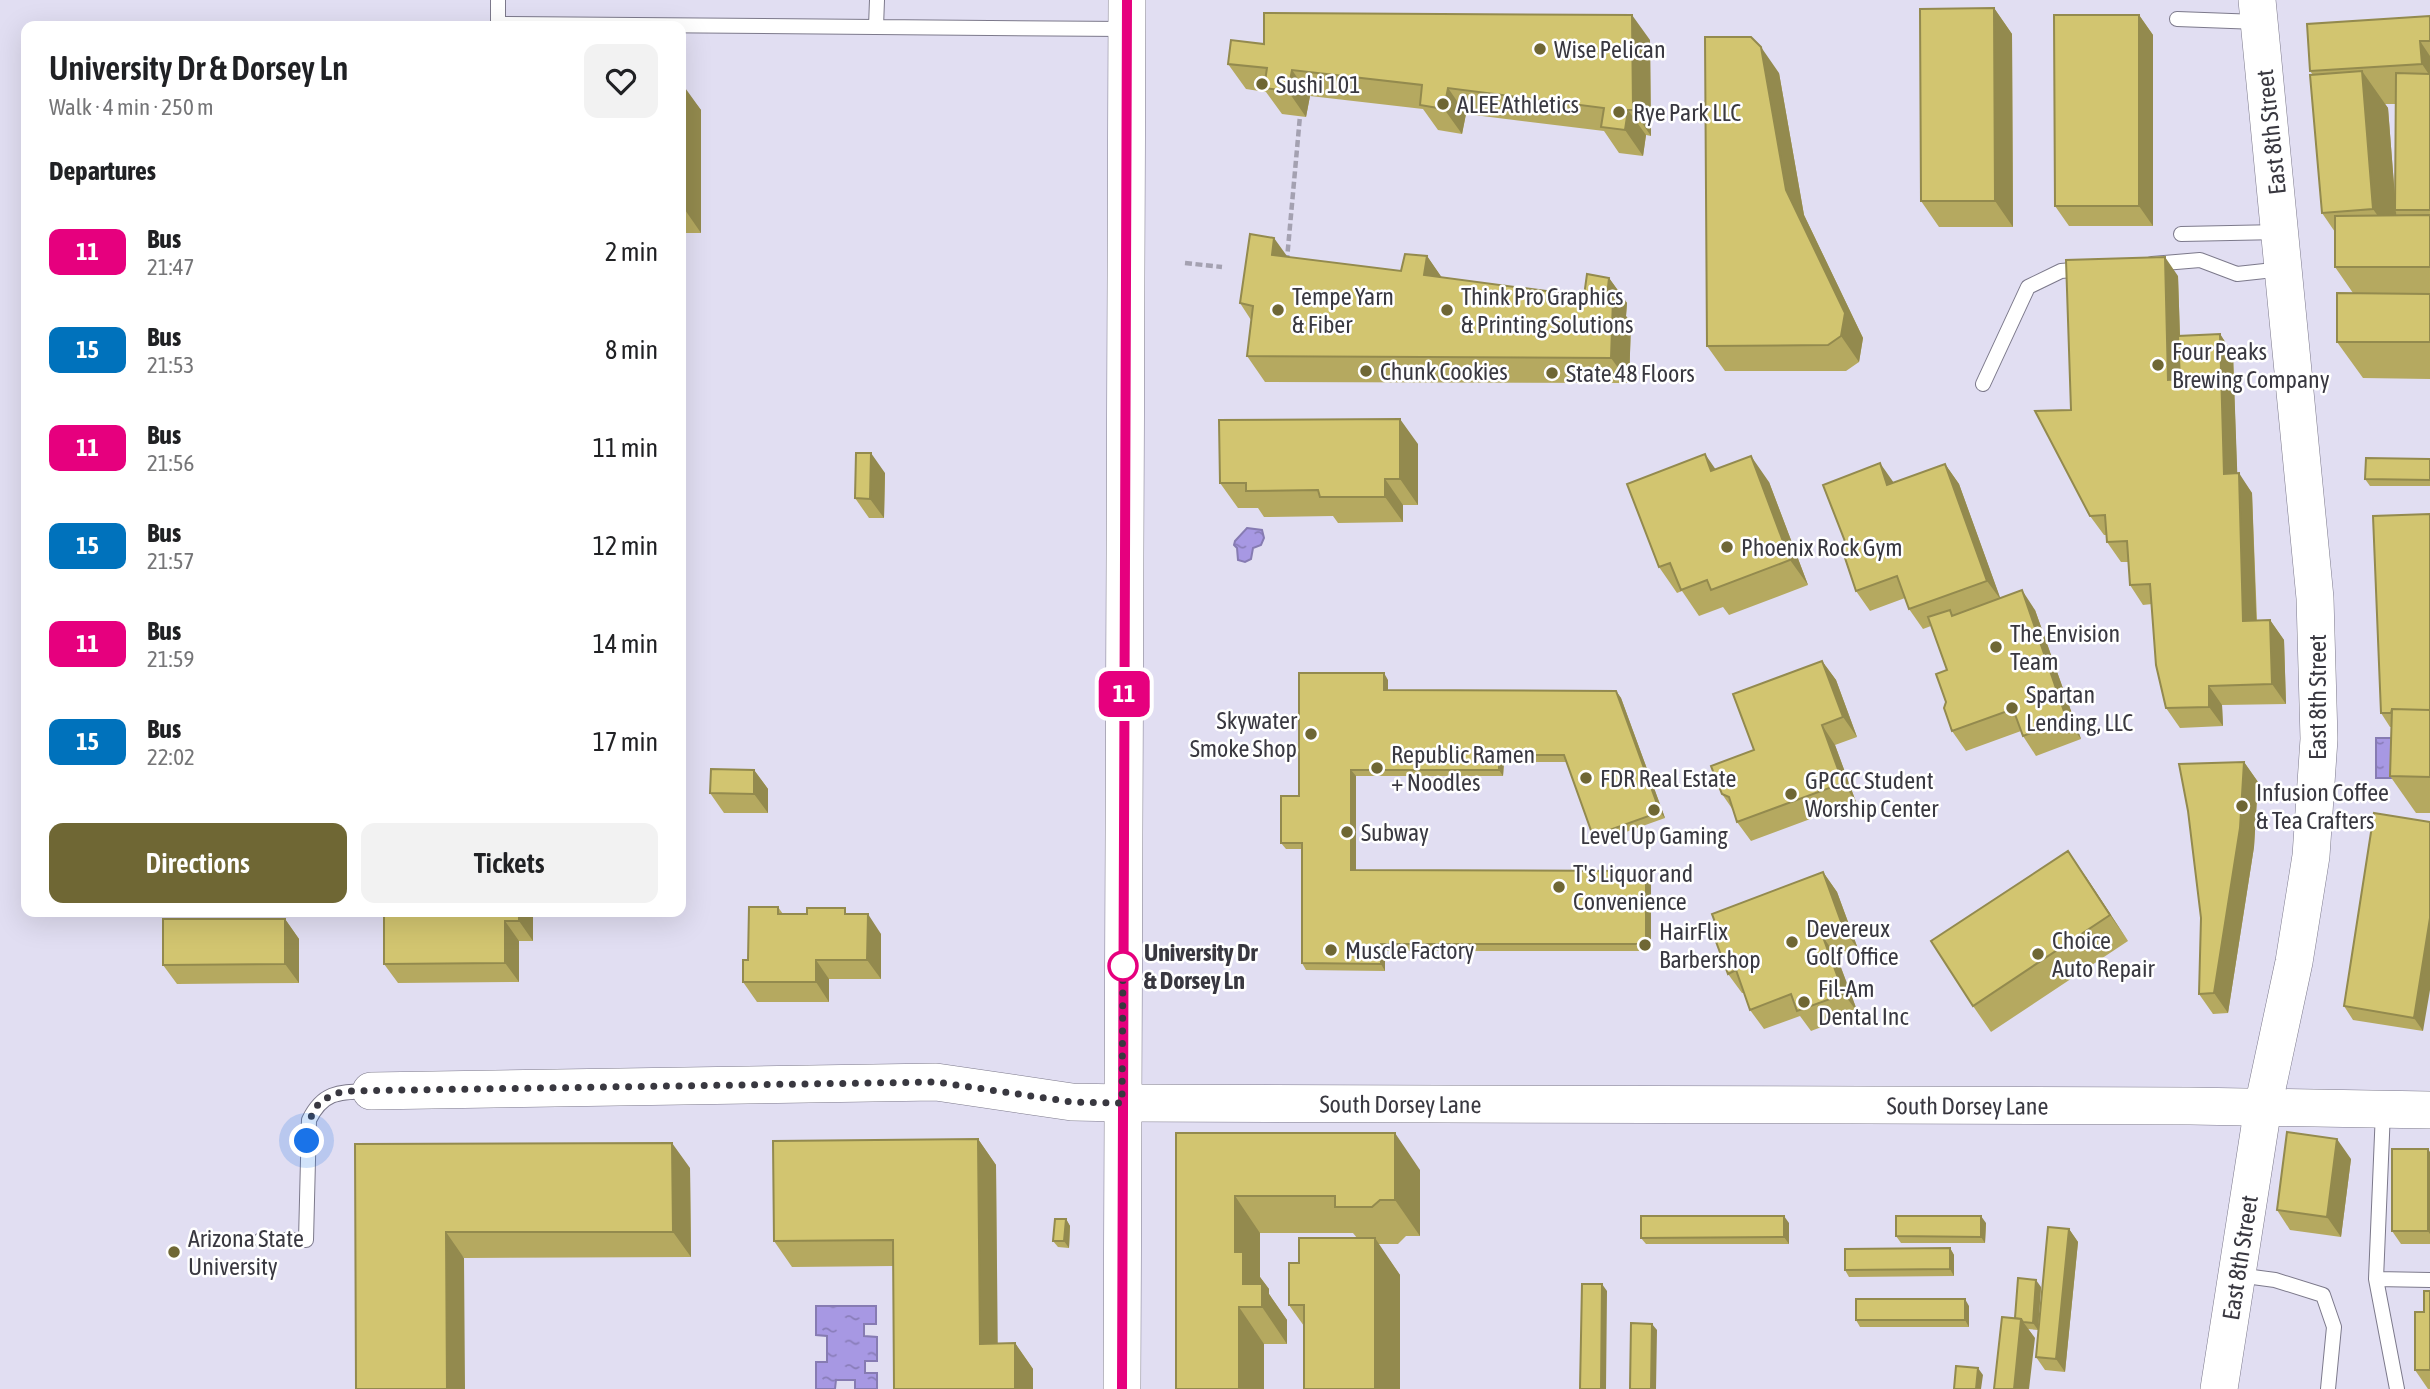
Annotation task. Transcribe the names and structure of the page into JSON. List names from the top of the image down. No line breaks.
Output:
{"streets":{"street":["East 8th Street","South Dorsey Lane"]},"crossings":[["East 8th Street","South Dorsey Lane"]],"places":["Wise Pelican","Sushi 101","ALEE Athletics","Rye Park LLC","Tempe Yarn & Fiber","Think Pro Graphics & Printing Solutions","Four Peaks Brewing Company","Chunk Cookies","State 48 Floors","Phoenix Rock Gym","The Envision Team","Spartan Lending, LLC","Skywater Smoke Shop","Republic Ramen + Noodles","FDR Real Estate","GPCCC Student Worship Center","Infusion Coffee & Tea Crafters","Level Up Gaming","Subway","T's Liquor and Convenience","Devereux Golf Office","HairFlix Barbershop","Muscle Factory","Choice Auto Repair","University Dr & Dorsey Ln","Fil-Am Dental Inc","Arizona State University"],"lines":["bus line 11"],"page":{"on_map":"11","heading":[["University Dr & Dorsey Ln","Walk · 4 min · 250 m"],"Departures"],"list":[{"mark":"11","name":"Bus","note":"21:47","value":"2 min"},{"mark":"15","name":"Bus","note":"21:53","value":"8 min"},{"mark":"11","name":"Bus","note":"21:56","value":"11 min"},{"mark":"15","name":"Bus","note":"21:57","value":"12 min"},{"mark":"11","name":"Bus","note":"21:59","value":"14 min"},{"mark":"15","name":"Bus","note":"22:02","value":"17 min"}],"buttons":["Directions","Tickets"]}}
